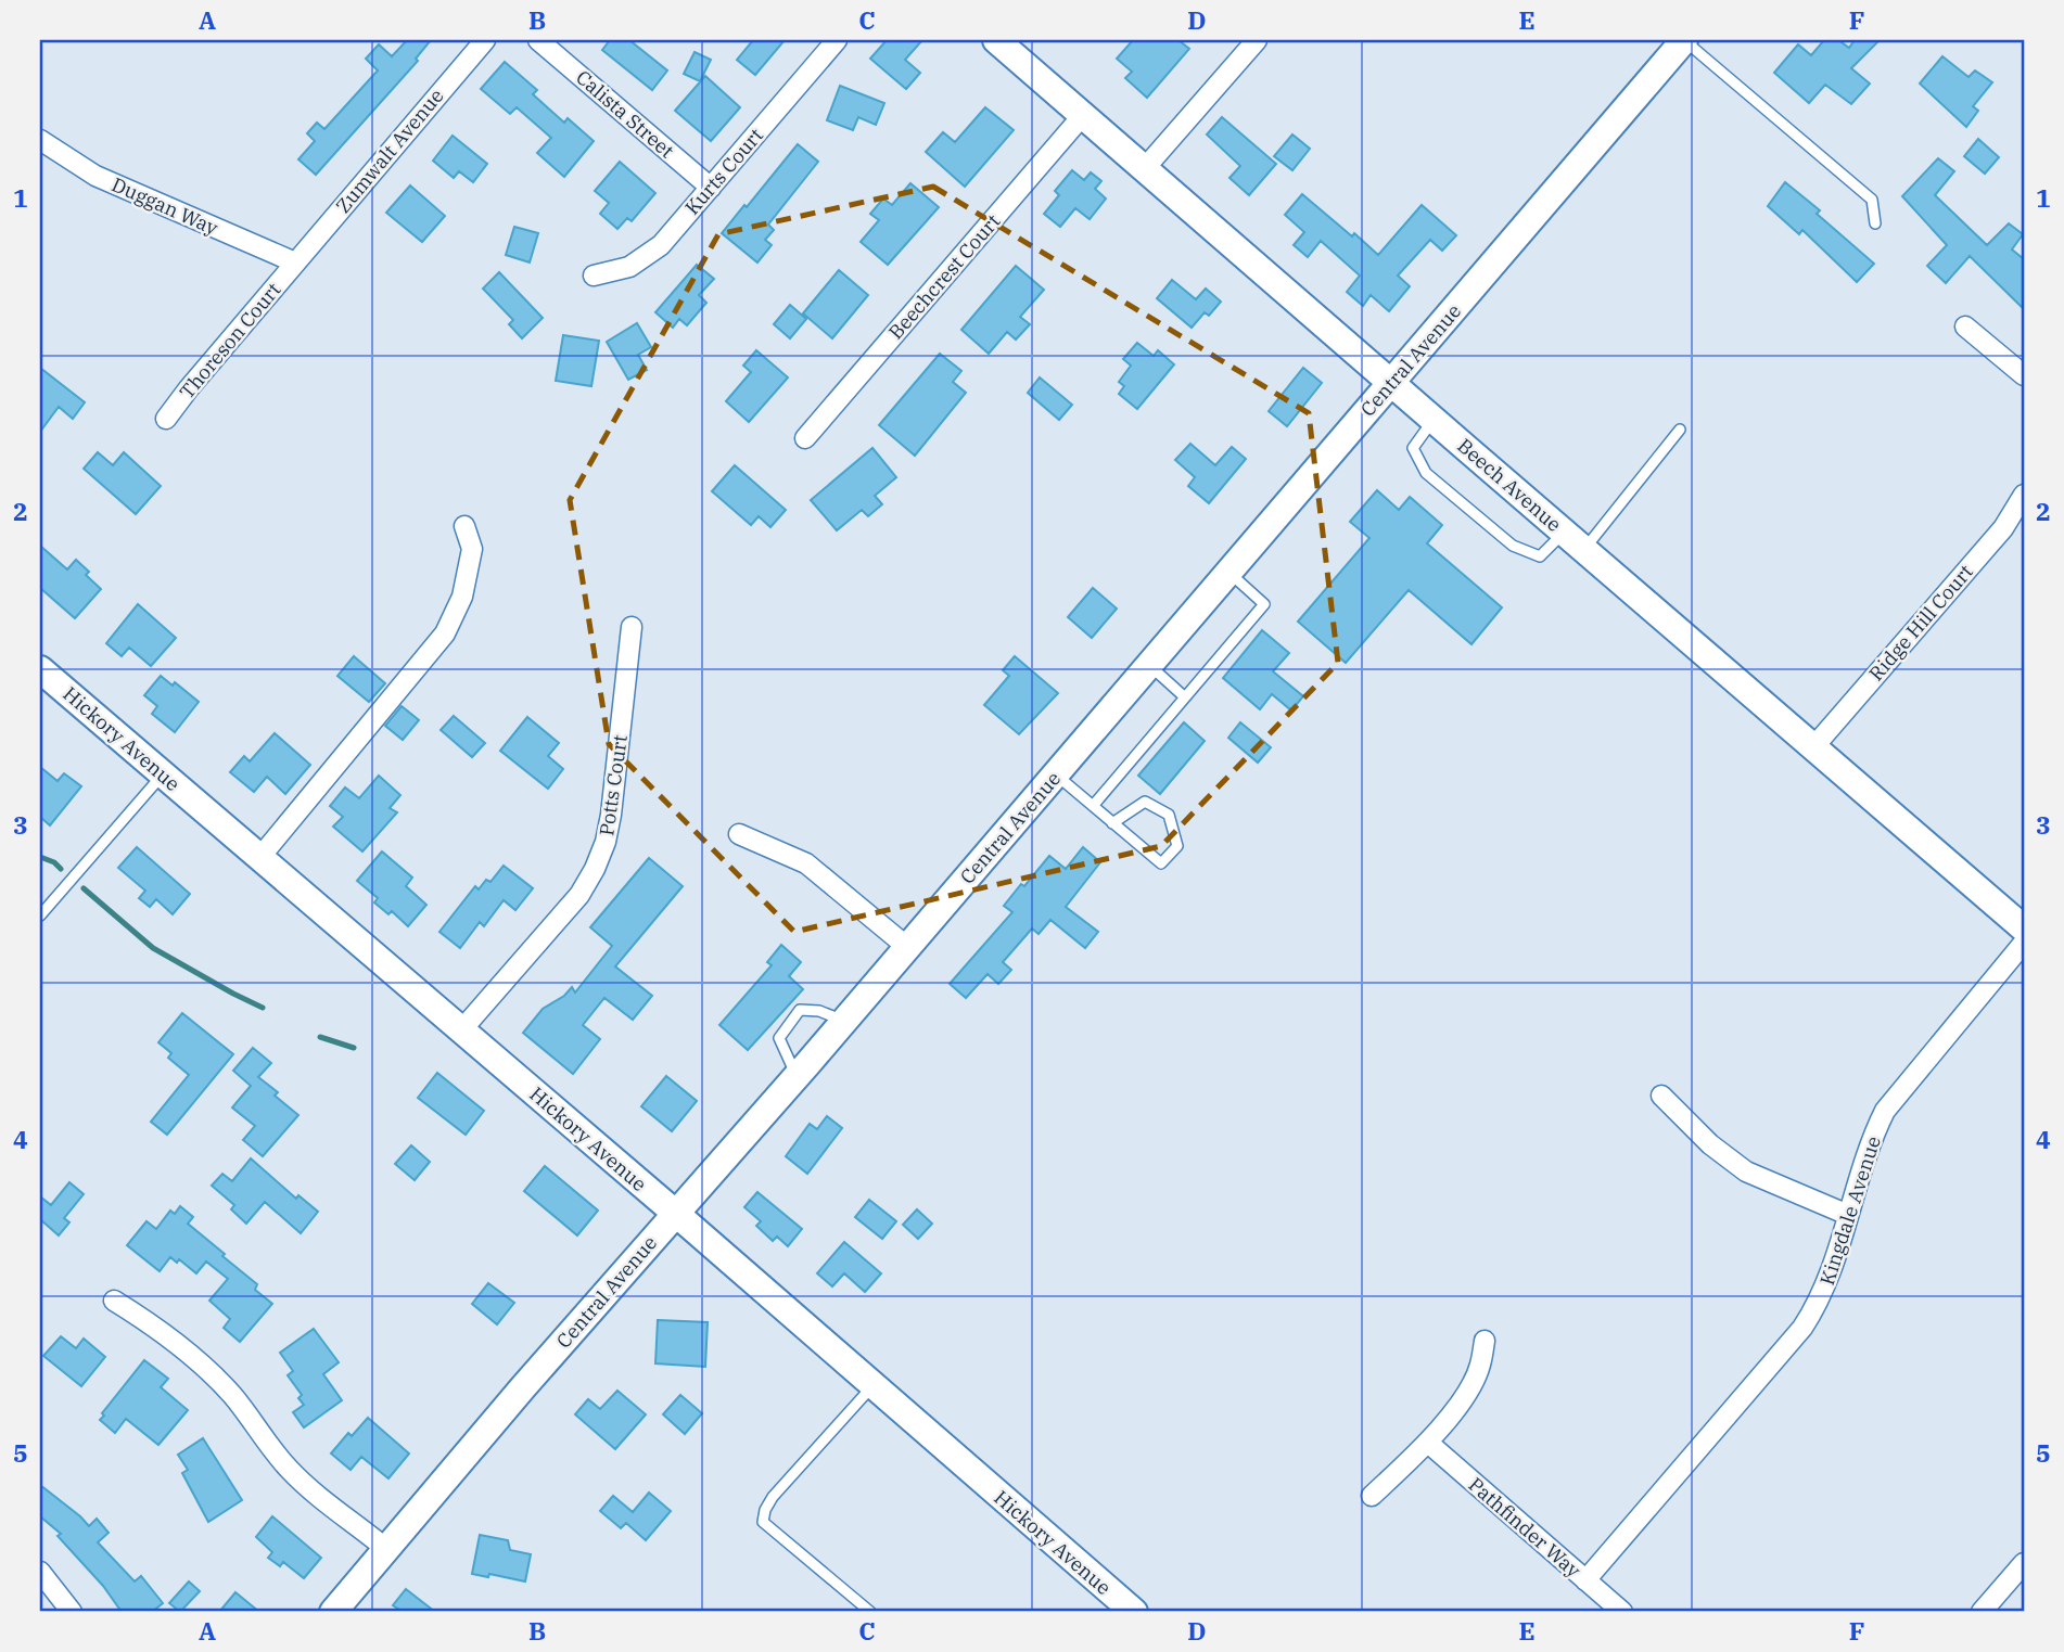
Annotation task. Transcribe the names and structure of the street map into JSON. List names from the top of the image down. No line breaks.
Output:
{"streets":{"street":["Calista Street","Zumwalt Avenue","Kurts Court","Duggan Way","Beechcrest Court","Thoreson Court","Central Avenue","Beech Avenue","Ridge Hill Court","Hickory Avenue","Potts Court","Kingdale Avenue","Pathfinder Way"]},"crossings":[["Calista Street","Kurts Court"],["Zumwalt Avenue","Duggan Way"],["Zumwalt Avenue","Thoreson Court"],["Duggan Way","Thoreson Court"],["Beechcrest Court","Beech Avenue"],["Central Avenue","Beech Avenue"],["Central Avenue","Hickory Avenue"],["Beech Avenue","Ridge Hill Court"],["Hickory Avenue","Potts Court"],["Kingdale Avenue","Pathfinder Way"]],"grid":{"columns":["A","B","C","D","E","F"],"rows":["1","2","3","4","5"]}}
